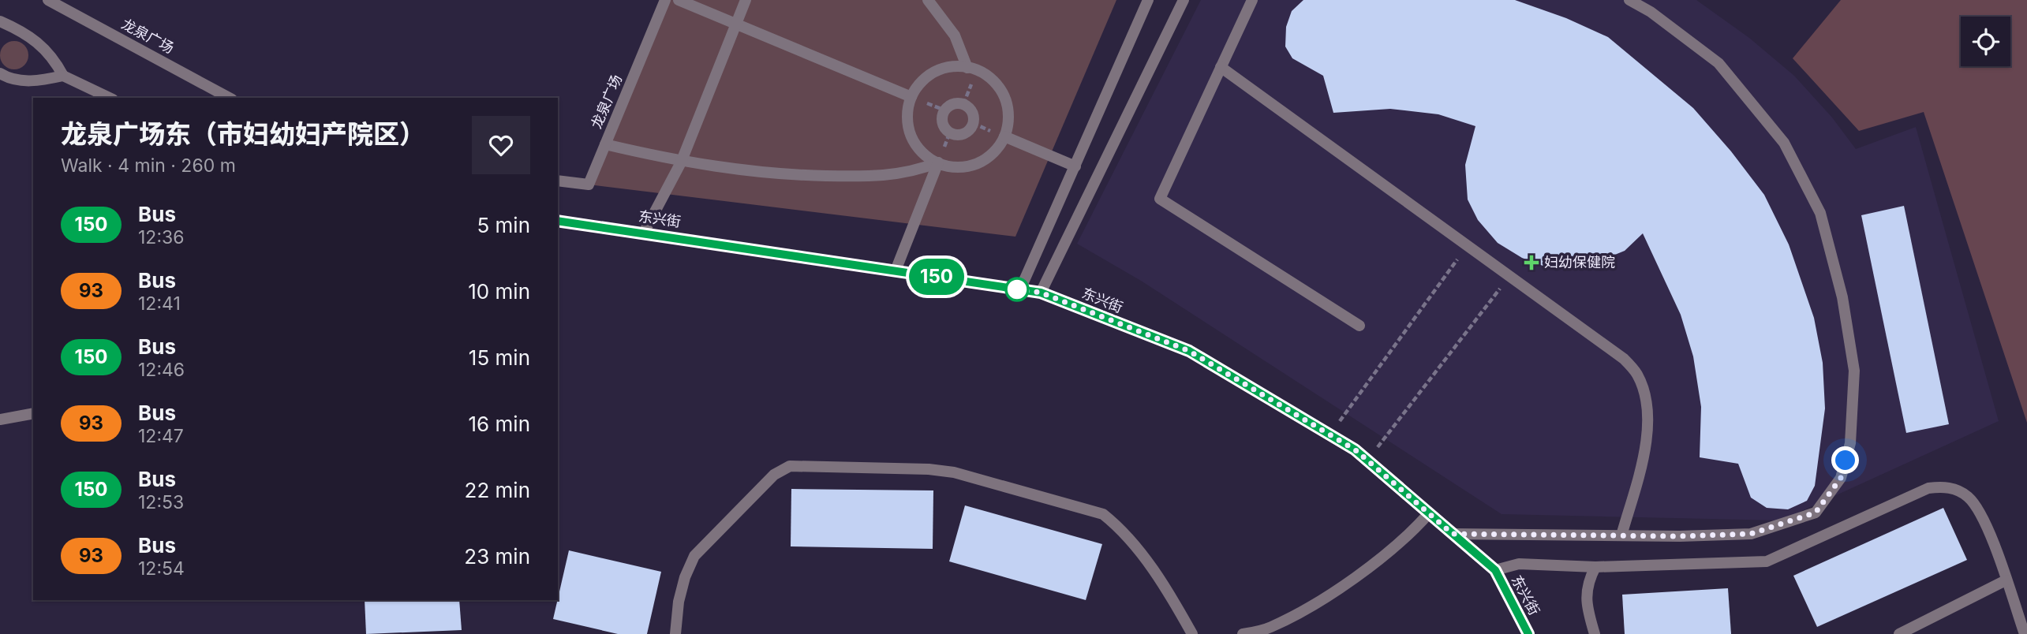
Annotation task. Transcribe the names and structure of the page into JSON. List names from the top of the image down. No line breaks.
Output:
{"streets":{"street":["龙泉广场","东兴街"]},"places":{"health":["妇幼保健院"]},"lines":["bus line 150"],"page":{"on_map":"150","heading":["龙泉广场东（市妇幼妇产院区）","Walk · 4 min · 260 m"],"list":[{"mark":"150","name":"Bus","note":"12:36","value":"5 min"},{"mark":"93","name":"Bus","note":"12:41","value":"10 min"},{"mark":"150","name":"Bus","note":"12:46","value":"15 min"},{"mark":"93","name":"Bus","note":"12:47","value":"16 min"},{"mark":"150","name":"Bus","note":"12:53","value":"22 min"},{"mark":"93","name":"Bus","note":"12:54","value":"23 min"}]}}
